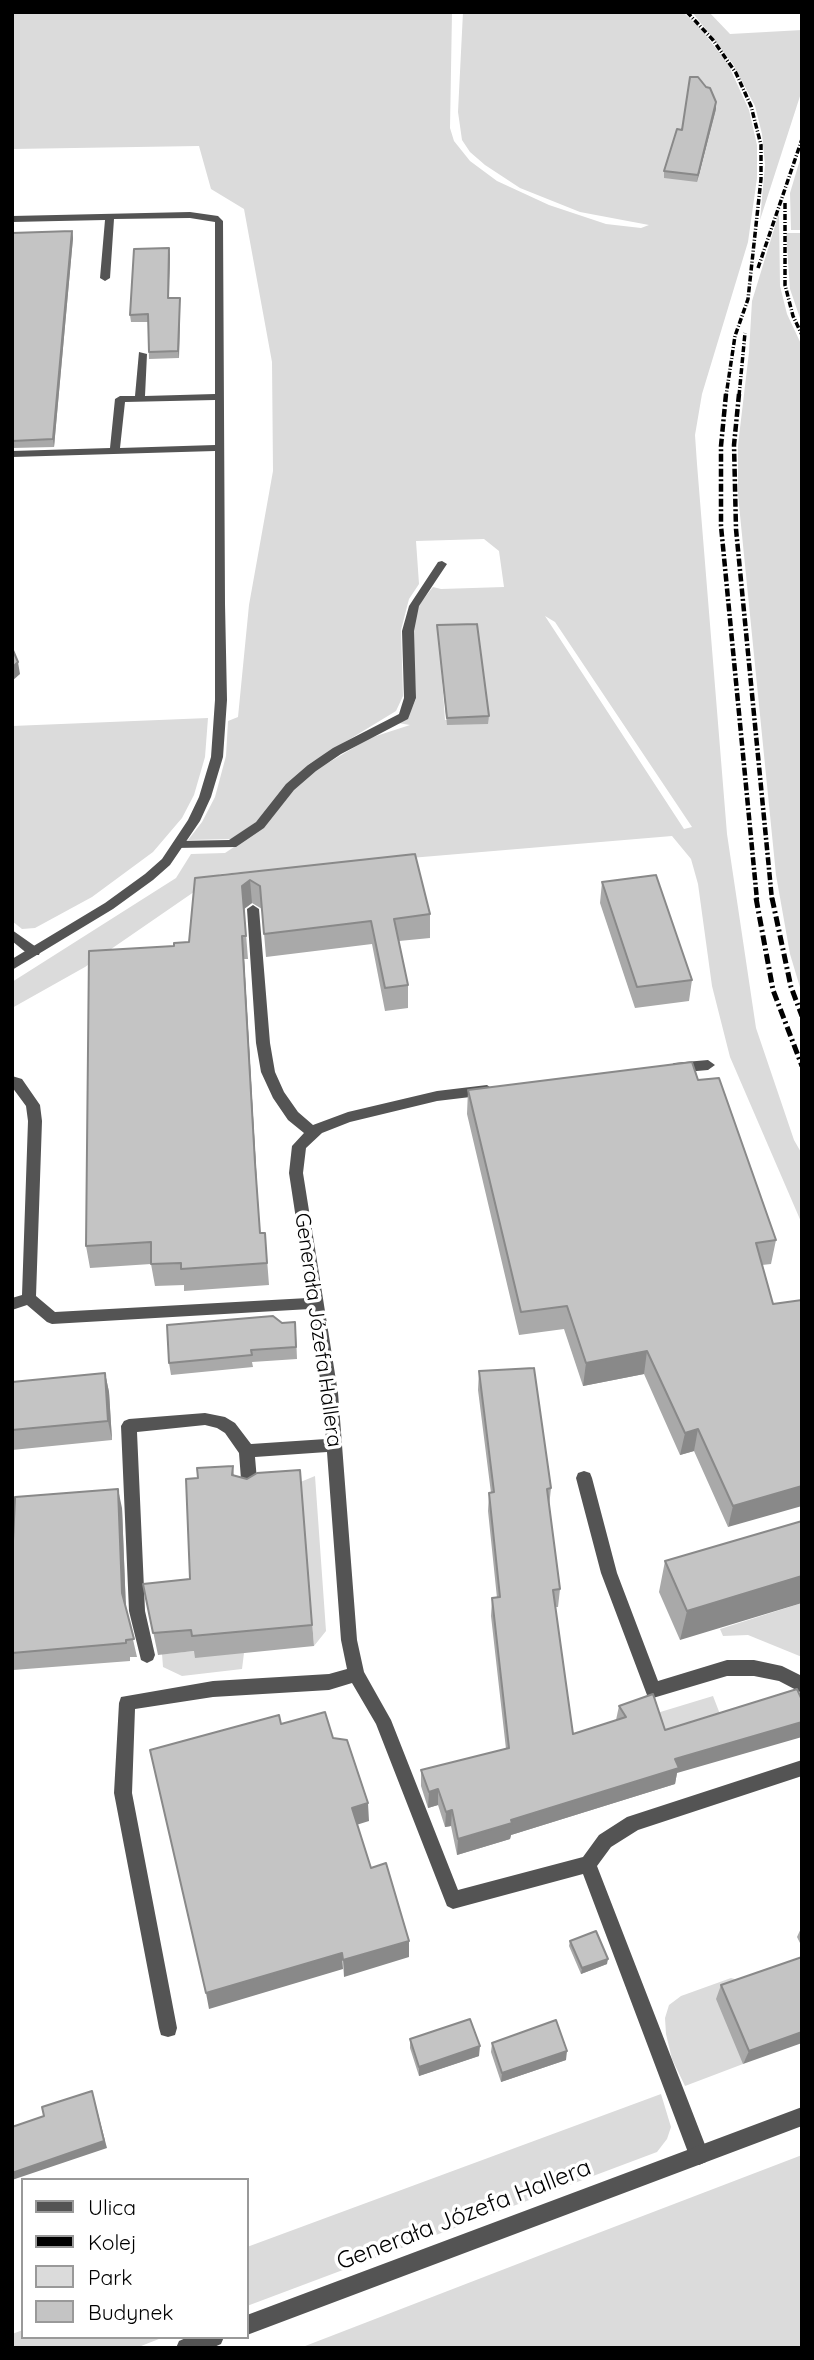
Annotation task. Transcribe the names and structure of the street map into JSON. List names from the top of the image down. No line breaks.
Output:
{"streets":{"street":["Generała Józefa Hallera"]},"legend":["Ulica","Kolej","Park","Budynek"]}
